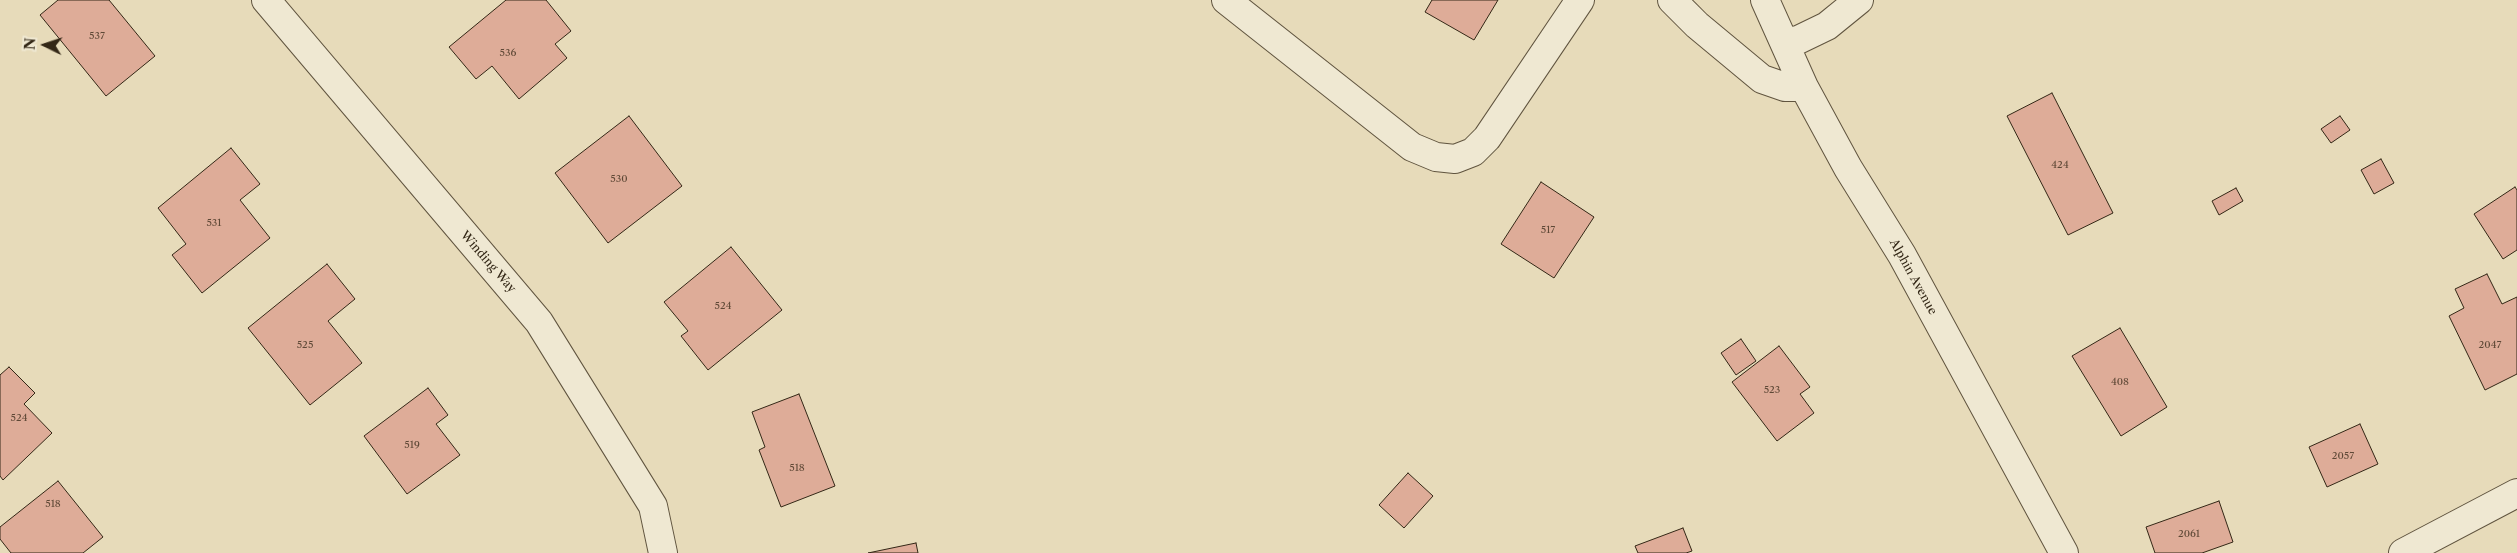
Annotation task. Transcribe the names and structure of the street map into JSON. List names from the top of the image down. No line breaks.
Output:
{"streets":{"street":["Winding Way","Alphin Avenue"]},"house_numbers":["537","536","424","530","531","517","524","525","2047","408","523","524","519","2057","518","518","2061"],"north":"left"}
